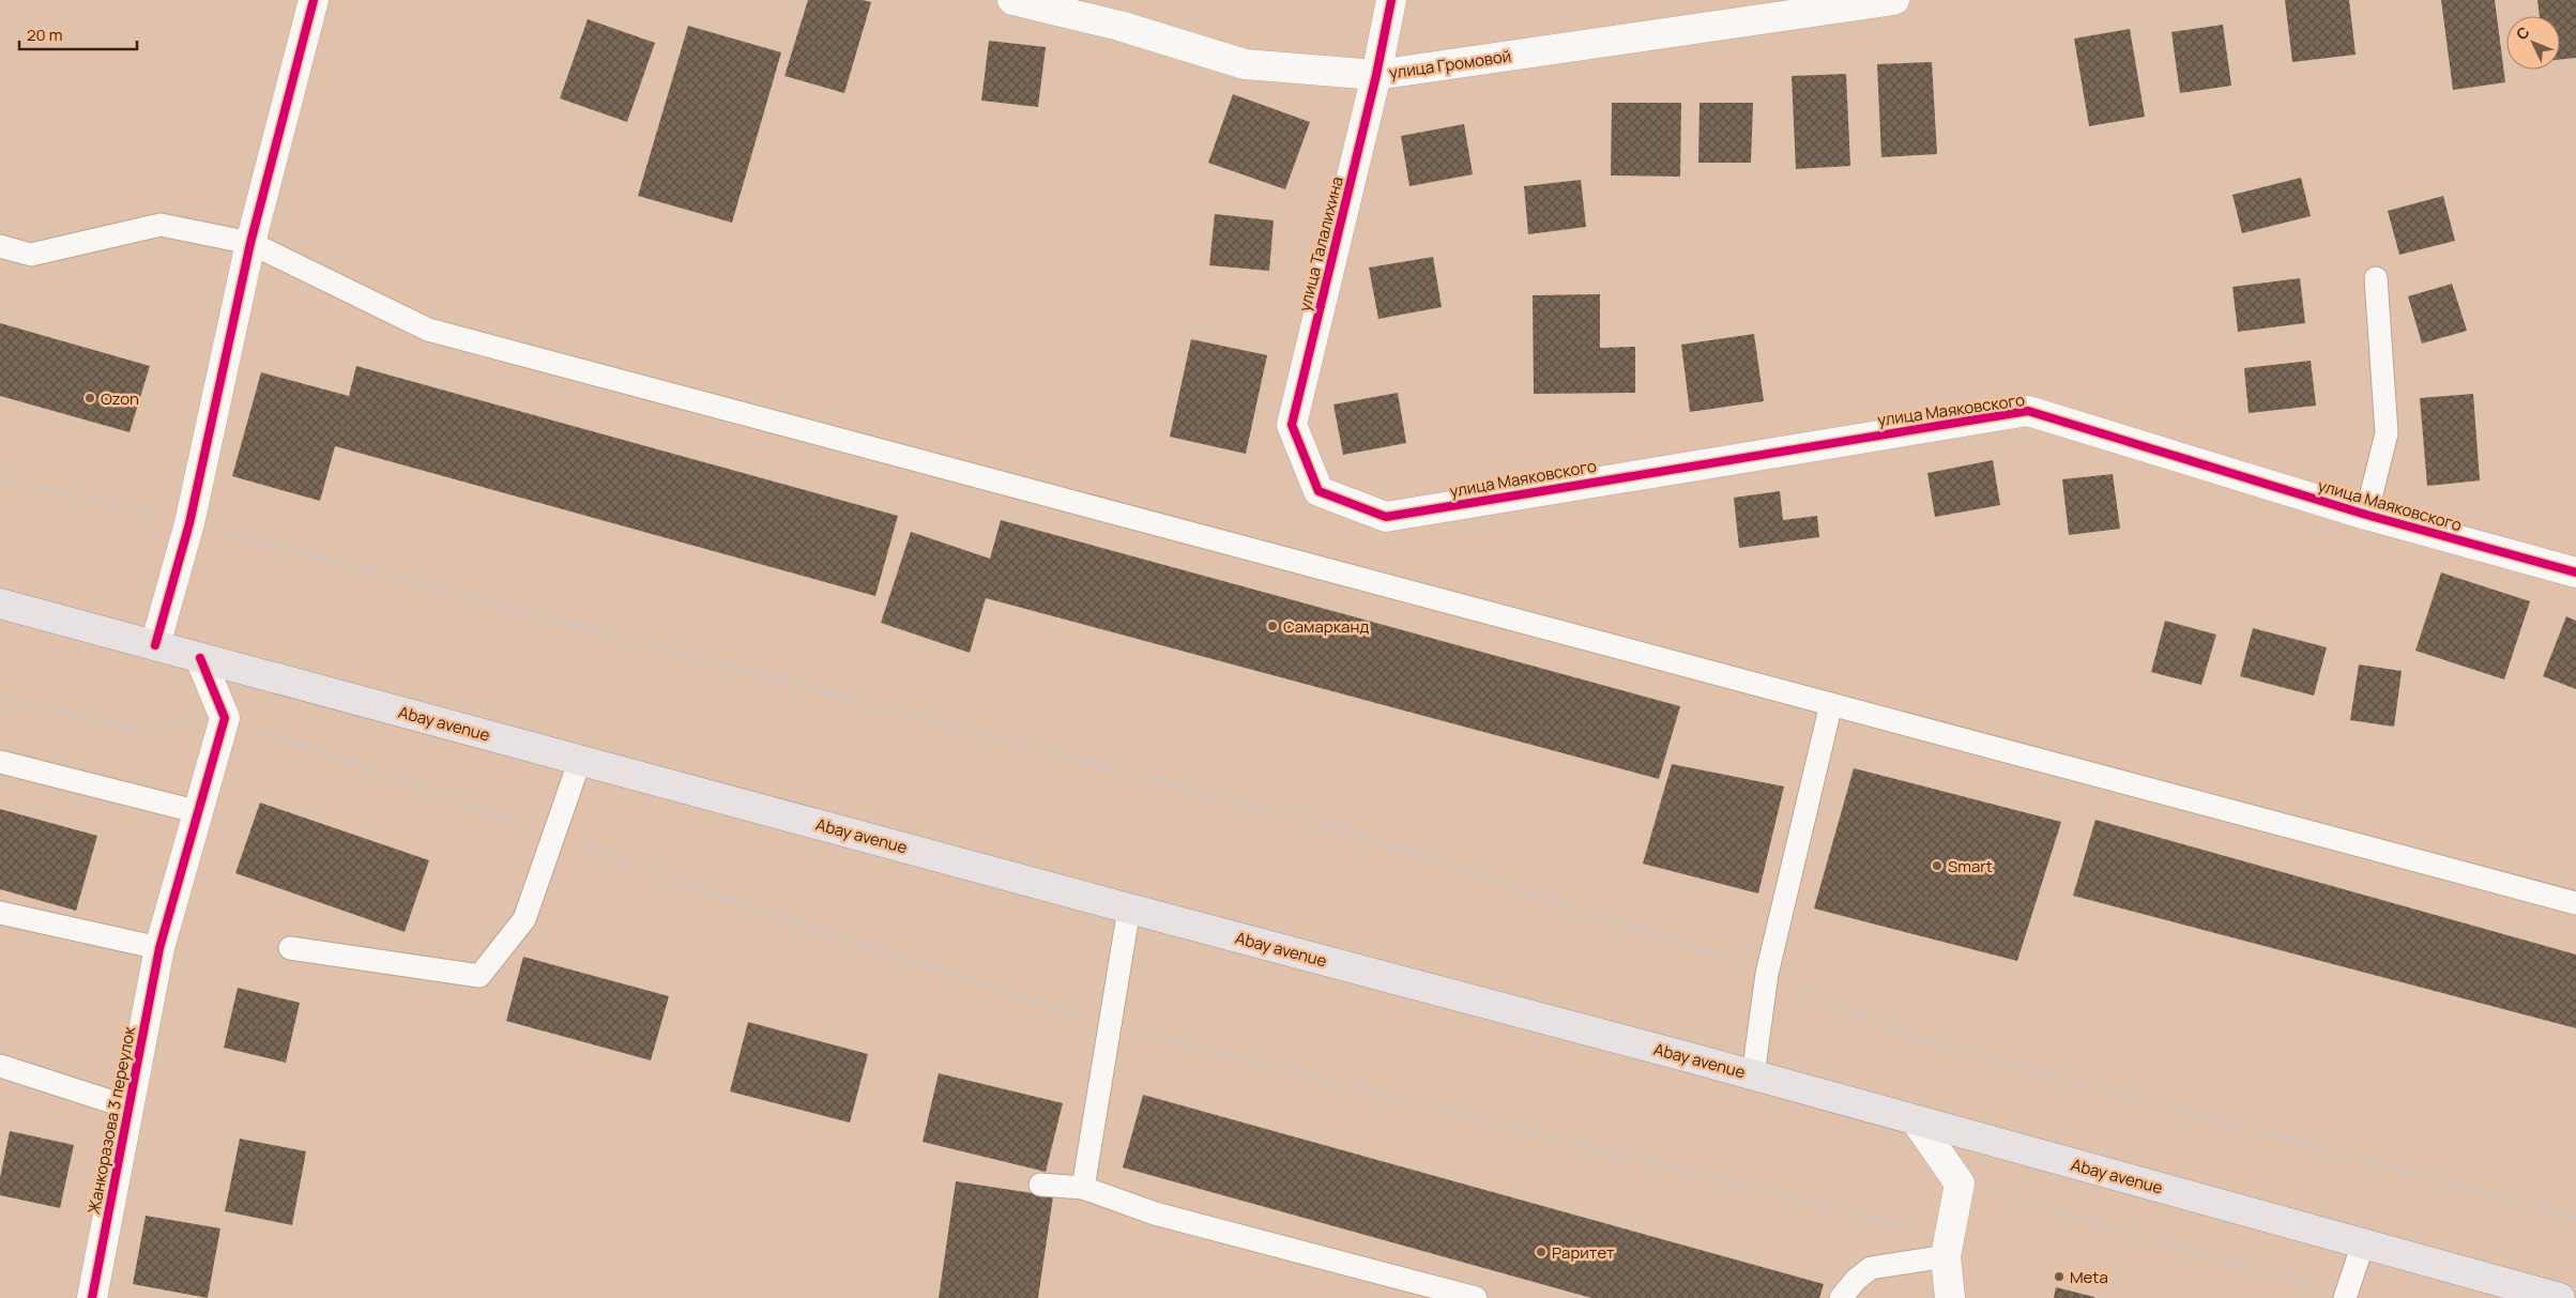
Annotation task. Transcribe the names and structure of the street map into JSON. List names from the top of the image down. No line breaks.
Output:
{"streets":{"main road":["Abay avenue"],"street":["улица Громовой","улица Талалихина","улица Маяковского","Жанкоразова 3 переулок"]},"crossings":[["улица Громовой","улица Талалихина"],["улица Талалихина","улица Маяковского"]],"places":["Ozon","Самарканд","Smart","Раритет","Meta"],"scale_bar":"20 m","north":"top left"}
